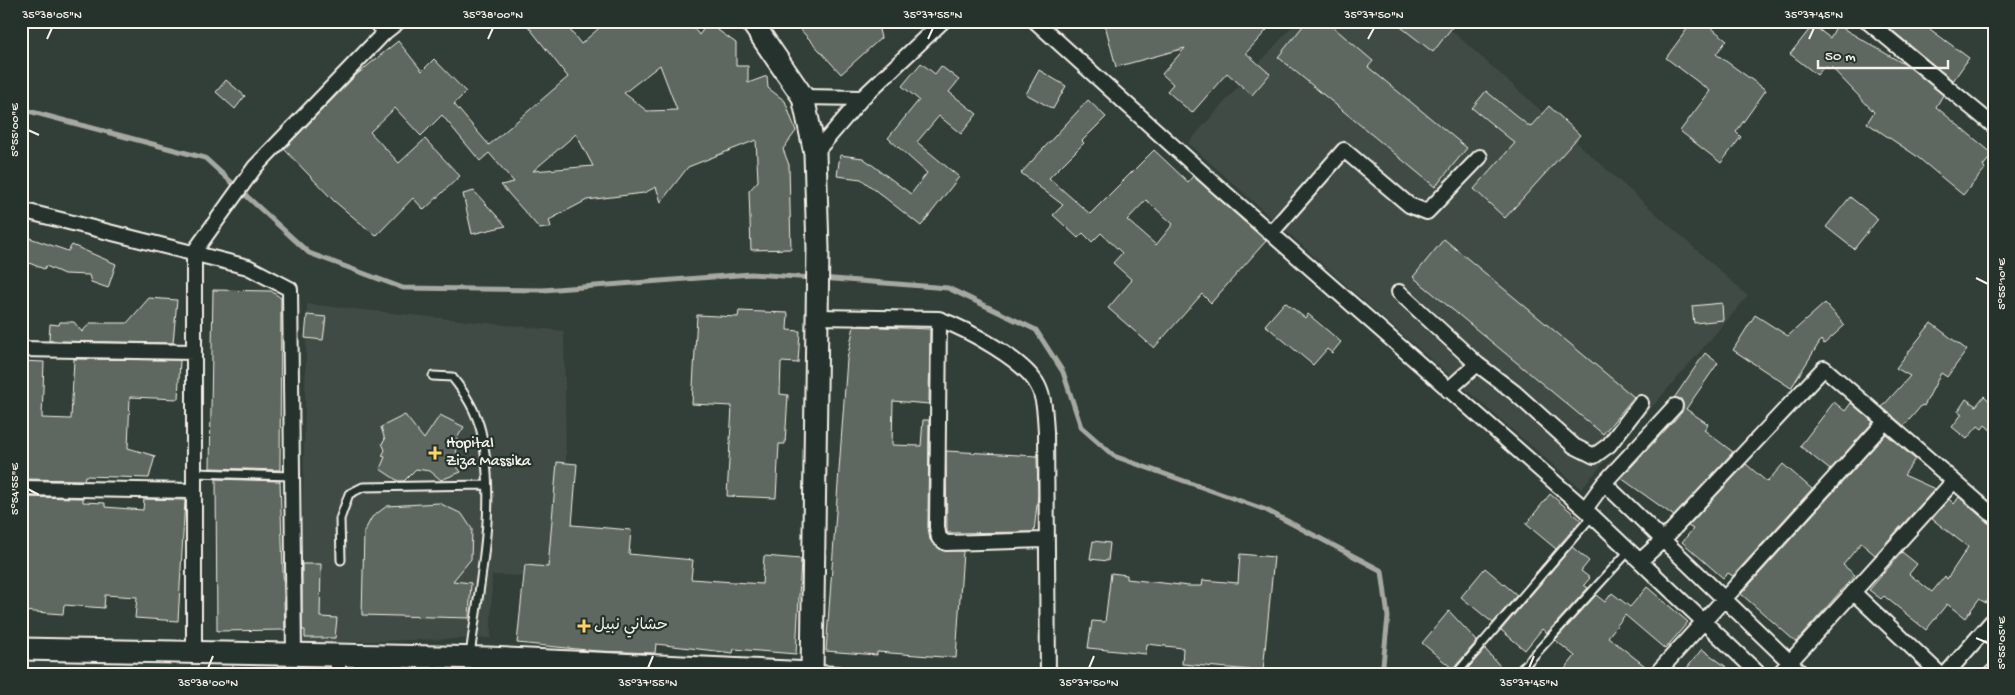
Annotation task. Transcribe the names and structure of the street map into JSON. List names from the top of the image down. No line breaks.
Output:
{"places":{"health":["Hopital Ziza Massika","حشاني نبيل"]},"scale_bar":"50 m","coordinates":["35°38'05\"N","35°38'00\"N","35°37'55\"N","35°37'50\"N","35°37'45\"N","5°55'00\"E","5°55'10\"E","5°54'55\"E","5°55'05\"E"]}
